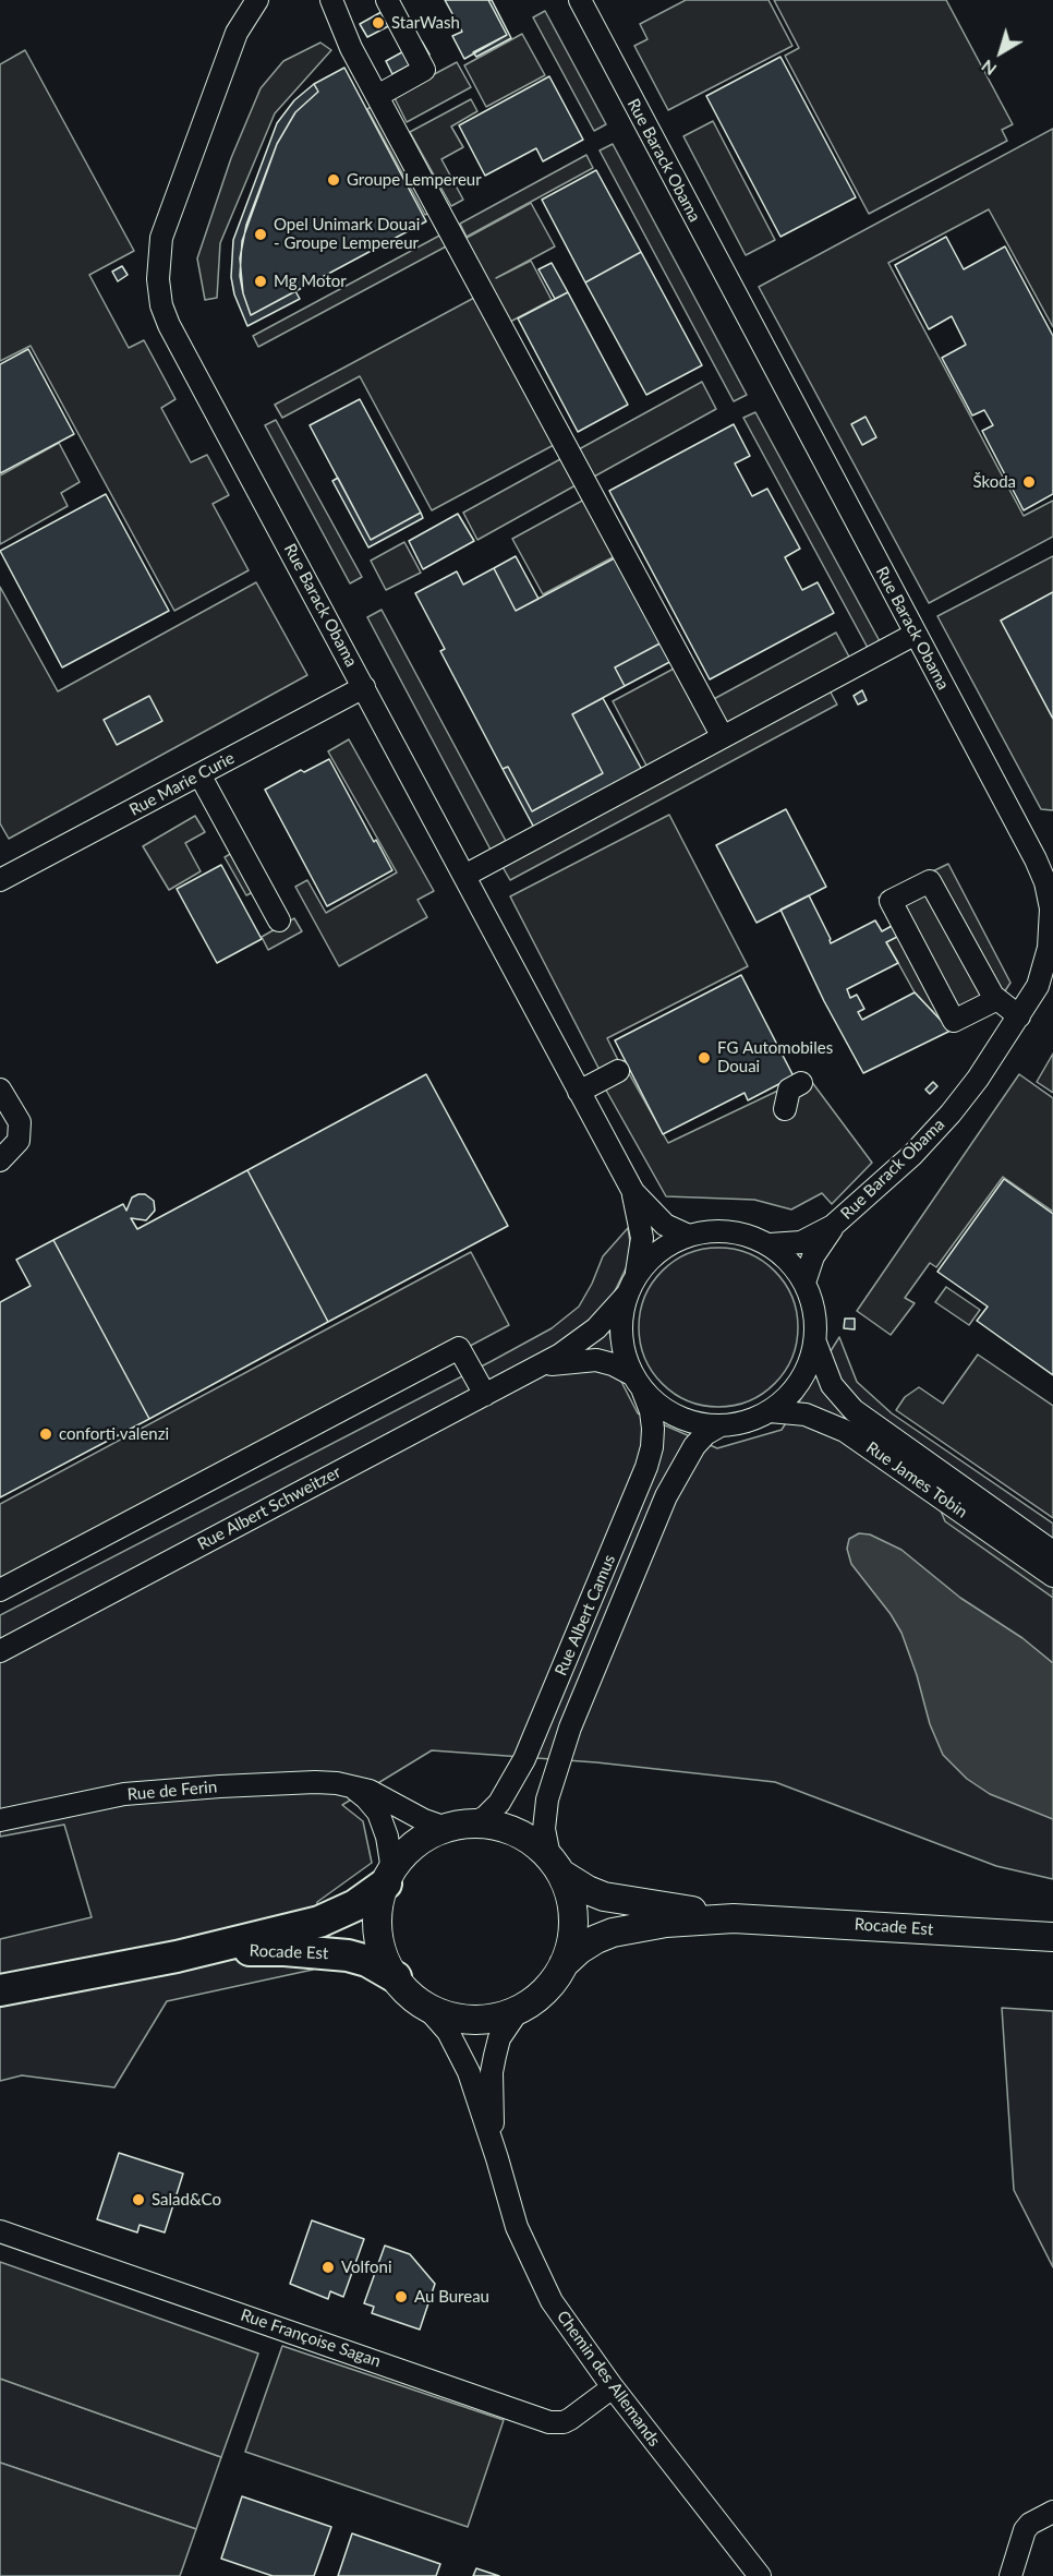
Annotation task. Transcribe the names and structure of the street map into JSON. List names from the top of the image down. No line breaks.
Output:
{"streets":{"highway":["Rocade Est"],"street":["Rue Barack Obama","Rue Marie Curie","Rue James Tobin","Rue Albert Schweitzer","Rue Albert Camus","Rue de Ferin","Rue Françoise Sagan","Chemin des Allemands"]},"crossings":[["Rue Barack Obama","Rue Marie Curie"],["Rue Barack Obama","Rue James Tobin"],["Rue Barack Obama","Rue Albert Schweitzer"],["Rue Barack Obama","Rue Albert Camus"],["Rue James Tobin","Rue Albert Schweitzer"],["Rue James Tobin","Rue Albert Camus"],["Rue Albert Schweitzer","Rue Albert Camus"],["Rue Albert Camus","Rue de Ferin"],["Rue Albert Camus","Rocade Est"],["Rue Albert Camus","Chemin des Allemands"],["Rue de Ferin","Rocade Est"],["Rue de Ferin","Chemin des Allemands"],["Rocade Est","Chemin des Allemands"],["Rue Françoise Sagan","Chemin des Allemands"]],"places":["StarWash","Groupe Lempereur","Opel Unimark Douai - Groupe Lempereur","Mg Motor","Škoda","FG Automobiles Douai","conforti valenzi","Salad&Co","Volfoni","Au Bureau"],"north":"bottom left"}
